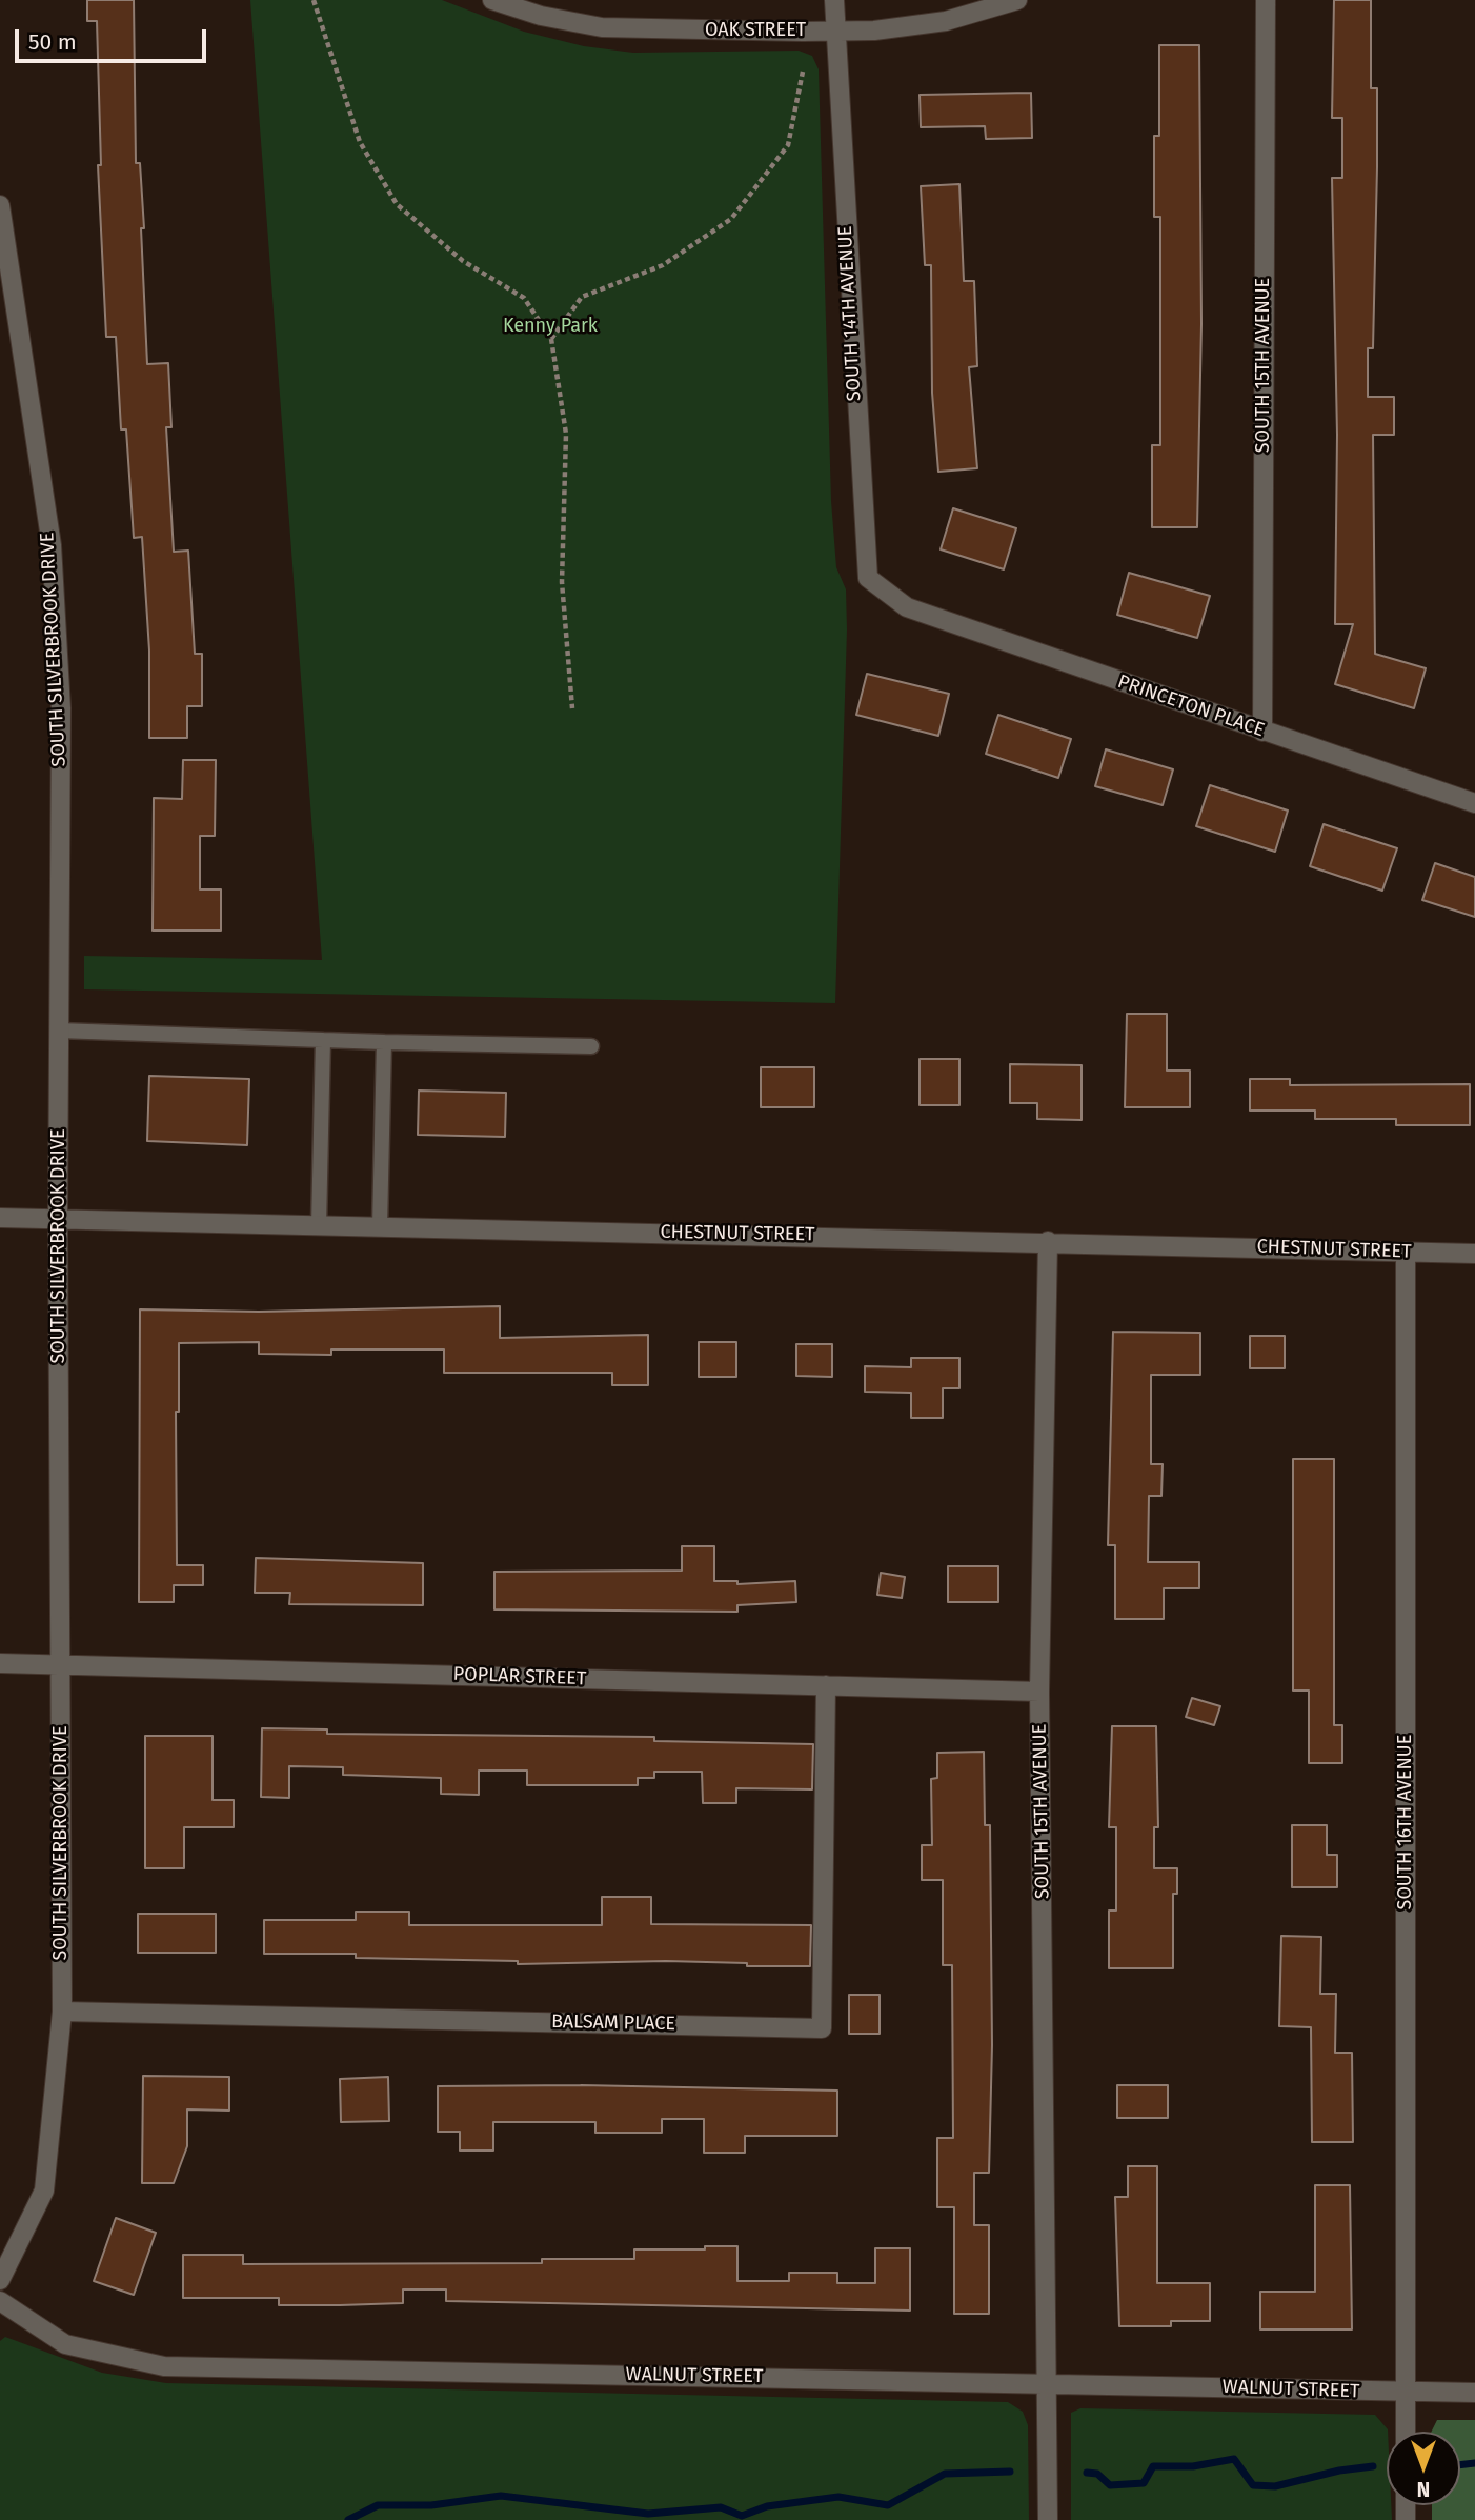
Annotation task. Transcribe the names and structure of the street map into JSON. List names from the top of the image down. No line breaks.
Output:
{"streets":{"street":["OAK STREET","SOUTH 14TH AVENUE","SOUTH 15TH AVENUE","SOUTH SILVERBROOK DRIVE","PRINCETON PLACE","CHESTNUT STREET","POPLAR STREET","SOUTH 16TH AVENUE","BALSAM PLACE","WALNUT STREET"]},"crossings":[["OAK STREET","SOUTH 14TH AVENUE"],["SOUTH 14TH AVENUE","PRINCETON PLACE"],["SOUTH 15TH AVENUE","PRINCETON PLACE"],["SOUTH 15TH AVENUE","CHESTNUT STREET"],["SOUTH 15TH AVENUE","POPLAR STREET"],["SOUTH 15TH AVENUE","WALNUT STREET"],["SOUTH SILVERBROOK DRIVE","CHESTNUT STREET"],["SOUTH SILVERBROOK DRIVE","POPLAR STREET"],["SOUTH SILVERBROOK DRIVE","BALSAM PLACE"],["CHESTNUT STREET","SOUTH 16TH AVENUE"],["POPLAR STREET","BALSAM PLACE"],["SOUTH 16TH AVENUE","WALNUT STREET"]],"parks":["Kenny Park"],"scale_bar":"50 m","north":"bottom"}
